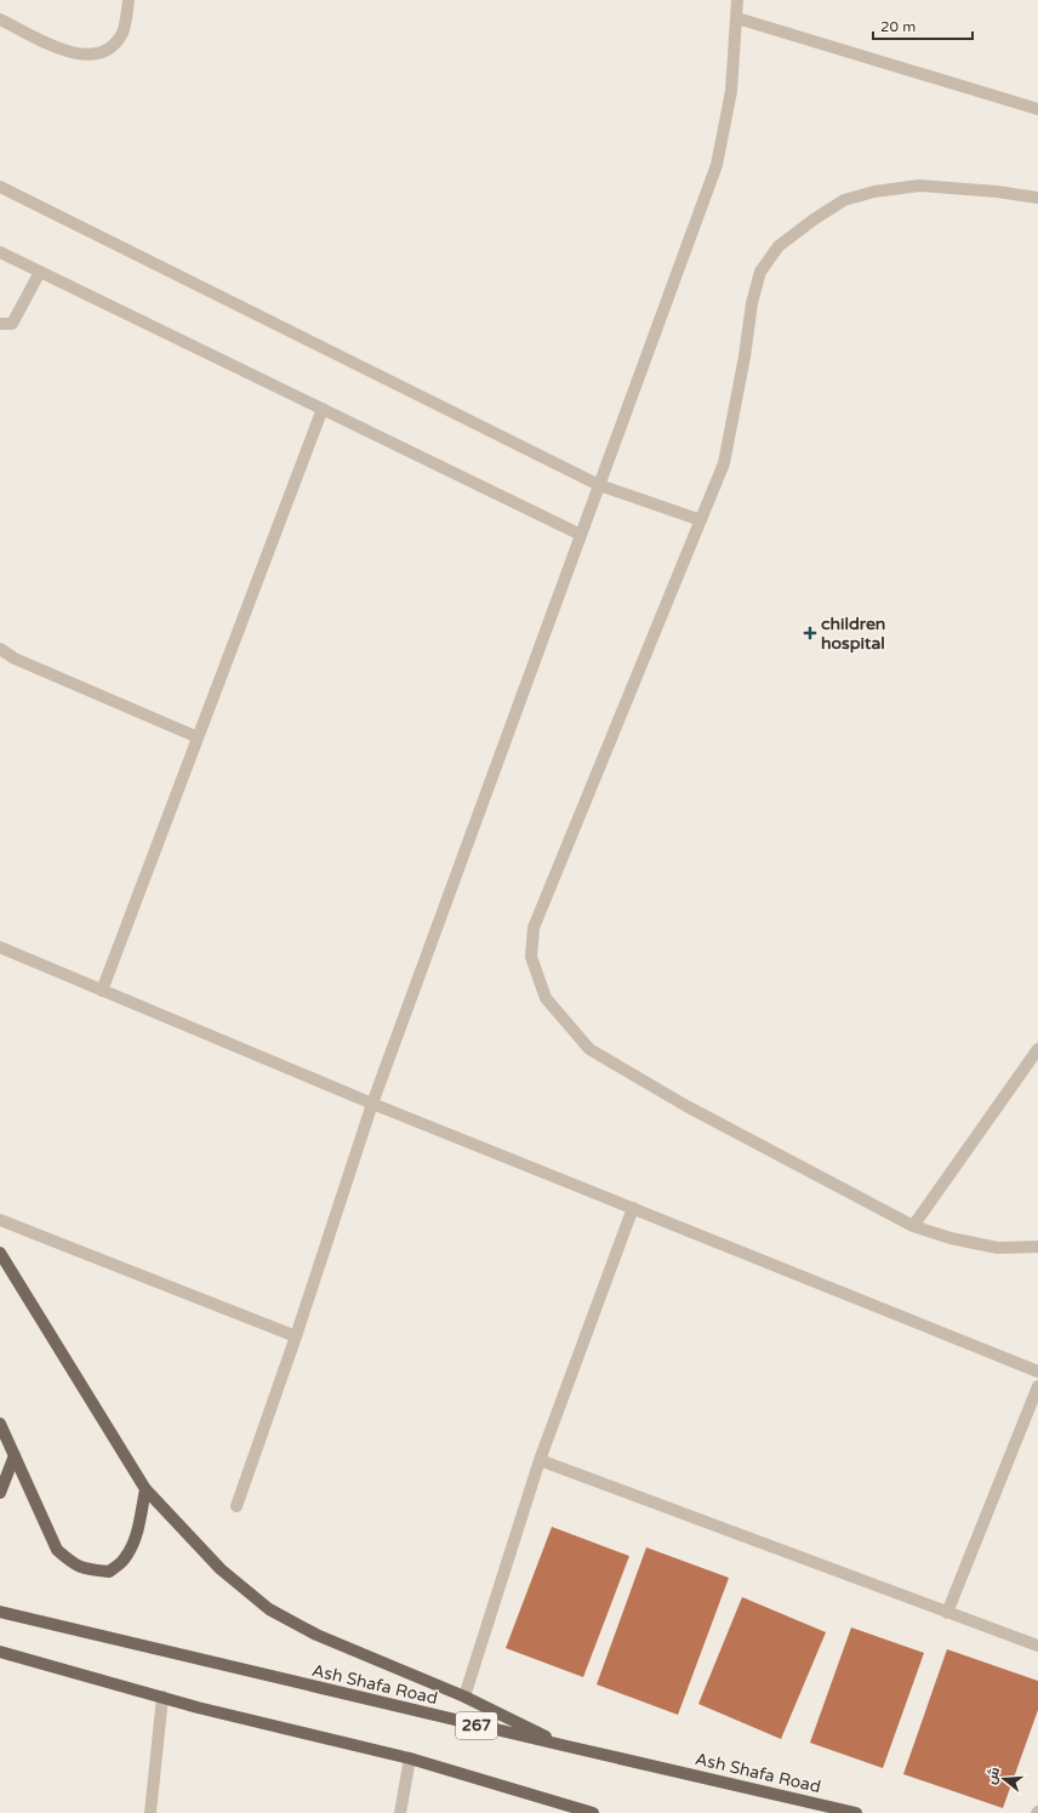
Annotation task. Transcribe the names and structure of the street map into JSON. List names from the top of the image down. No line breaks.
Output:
{"streets":{"main road":["Ash Shafa Road","267"]},"places":{"health":["children hospital"]},"scale_bar":"20 m","north":"left"}
